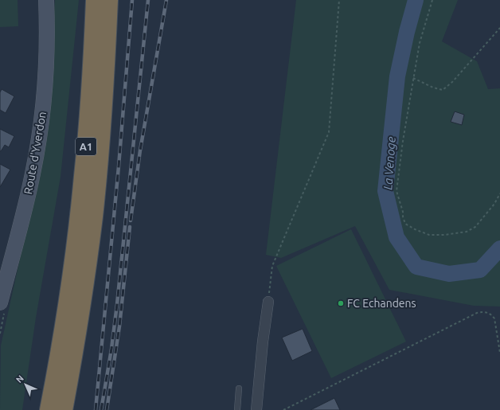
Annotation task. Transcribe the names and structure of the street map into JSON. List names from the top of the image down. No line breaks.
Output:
{"streets":{"highway":["A1"],"main road":["Route d'Yverdon"]},"water":["La Venoge"],"places":["FC Echandens"],"north":"top left"}
